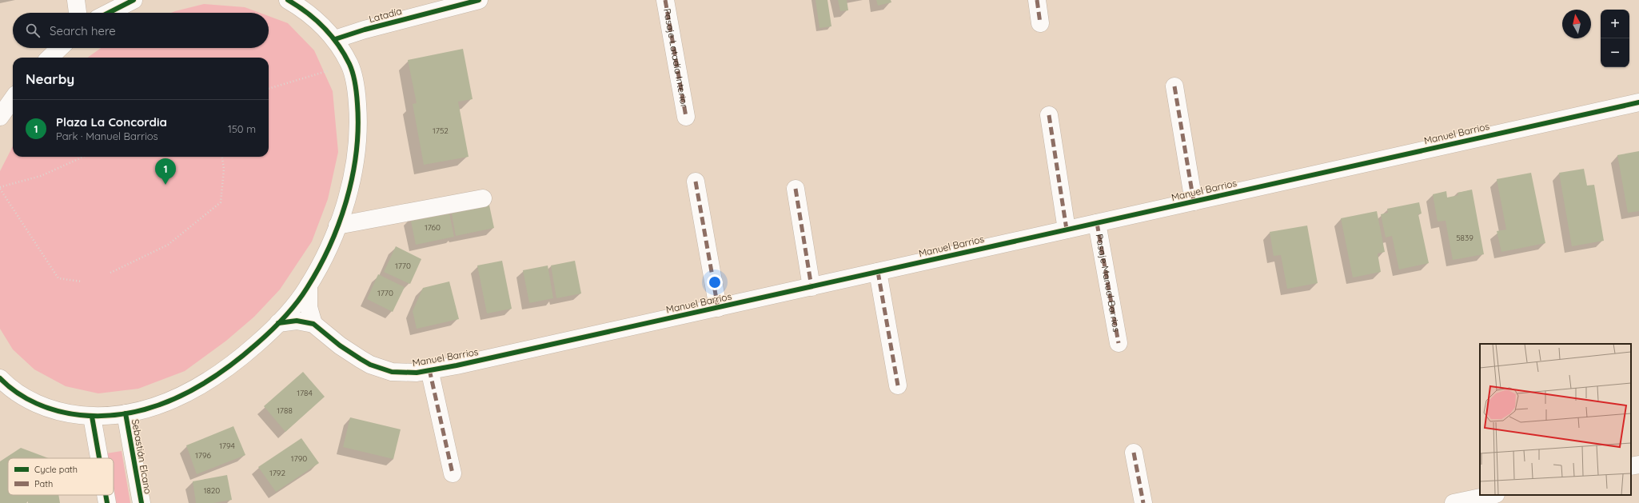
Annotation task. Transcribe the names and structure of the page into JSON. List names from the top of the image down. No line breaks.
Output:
{"streets":{"street":["Latadía","Pasaje Latadía Interior","Manuel Barrios","Pasaje Manuel Barrios","Sebastián Elcano"]},"crossings":[["Manuel Barrios","Pasaje Manuel Barrios"]],"house_numbers":["1752","1760","5839","1770","1770","1784","1788","1794","1796","1790","1792","1820"],"legend":["Cycle path","Path"],"north":"top","page":{"map_buttons":["+","−"],"search":"Search here","heading":"Nearby","list":[{"mark":"1","name":"Plaza La Concordia","note":"Park · Manuel Barrios","value":"150 m"}],"pins":"1"}}
